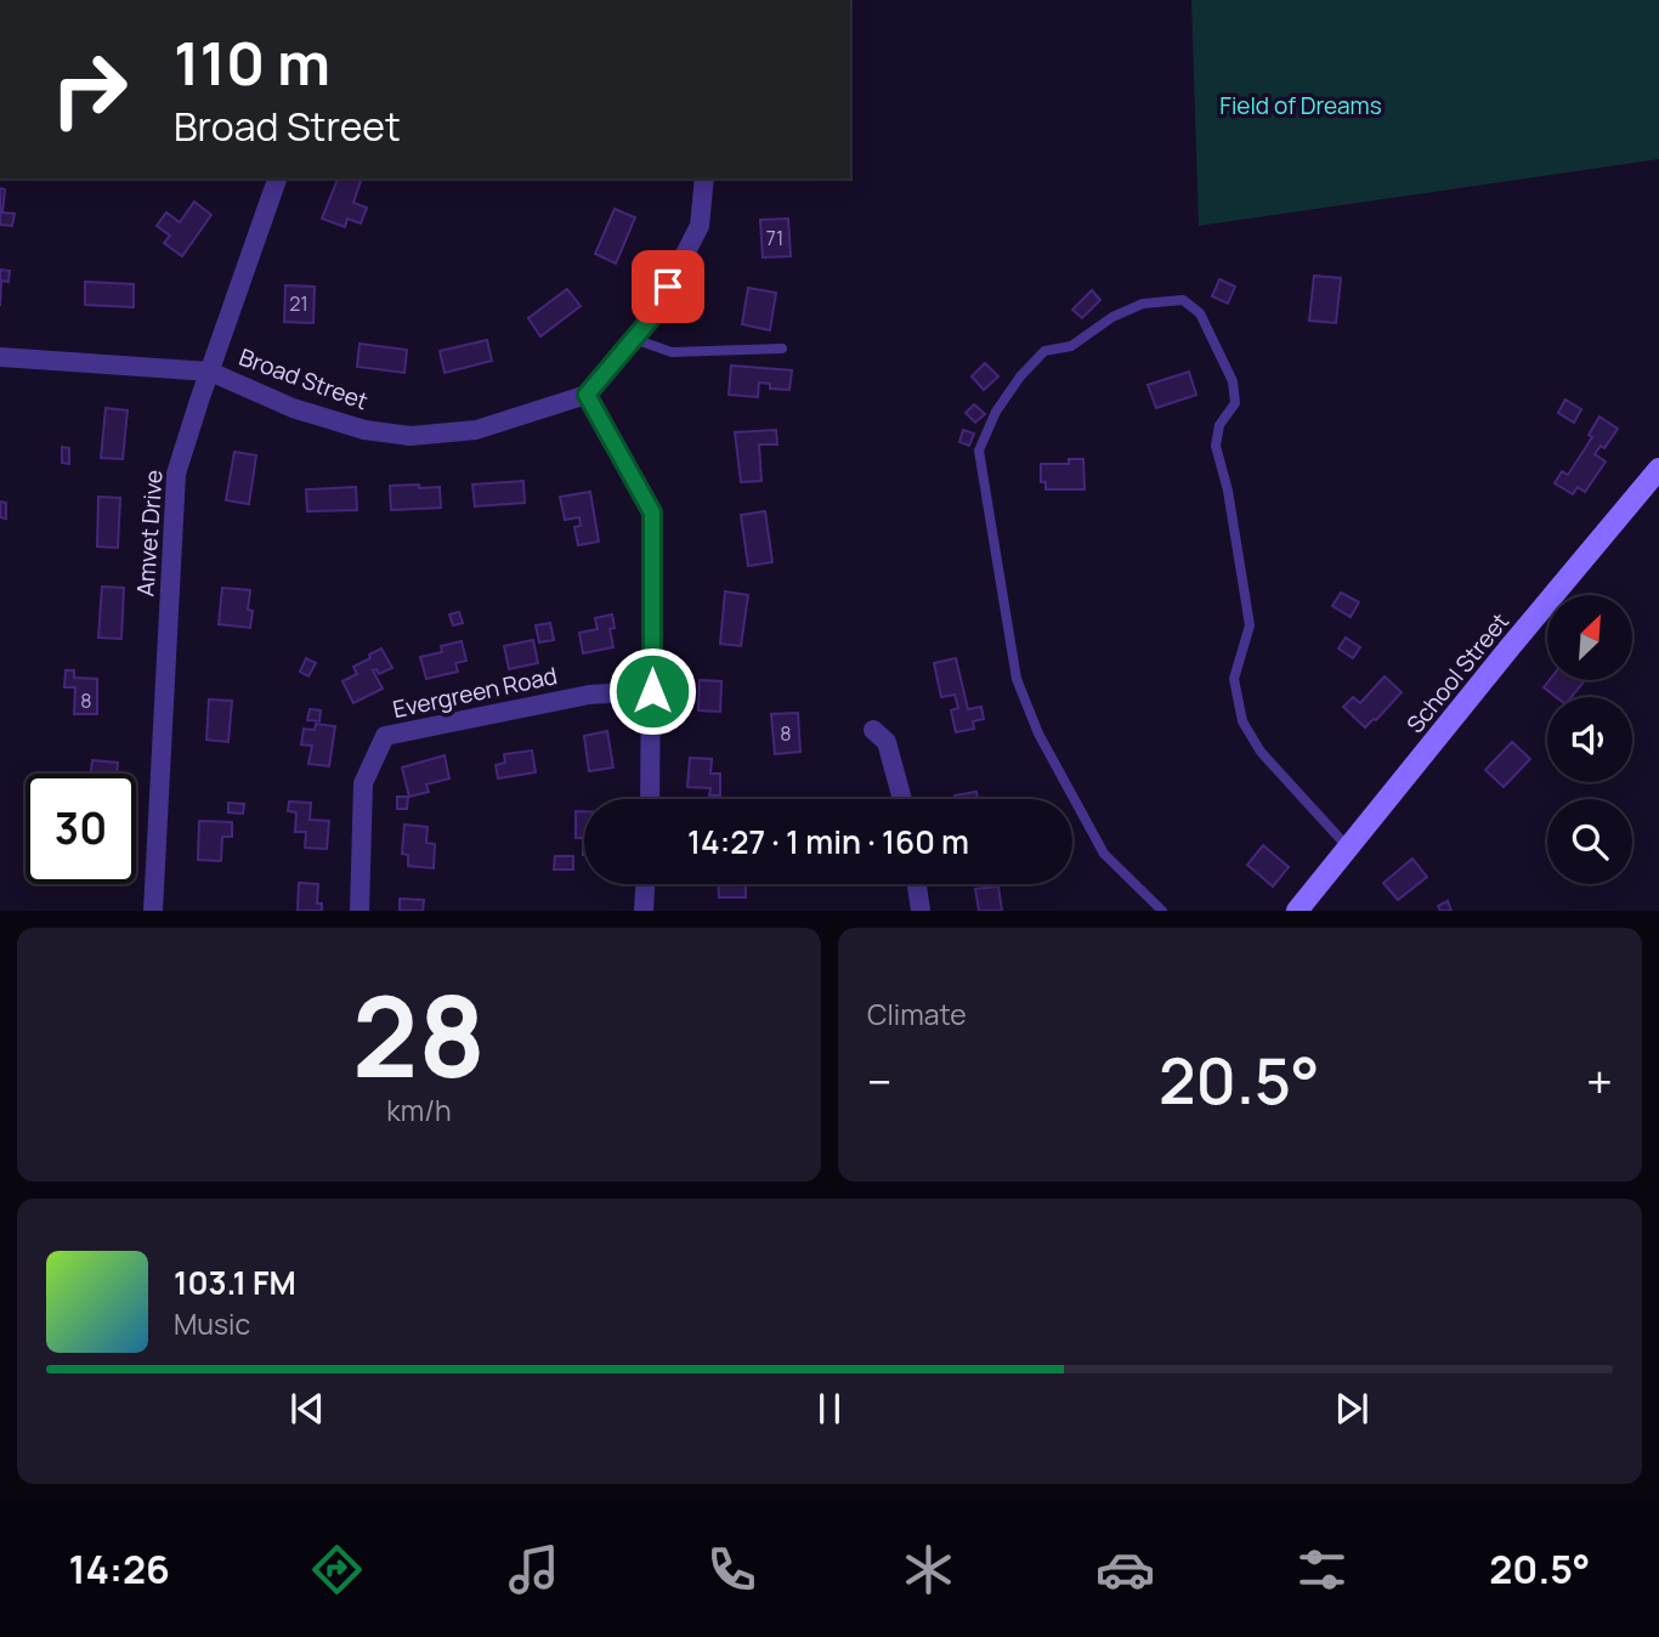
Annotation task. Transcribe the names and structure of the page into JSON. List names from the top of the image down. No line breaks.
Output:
{"streets":{"street":["Broad Street","Amvet Drive","School Street","Evergreen Road"]},"crossings":[["Broad Street","Amvet Drive"]],"parks":["Field of Dreams"],"house_numbers":["71","21","8","8"],"north":"top right","page":{"turn":["110 m","Broad Street"],"limit":"30","trip":"14:27 · 1 min · 160 m","tile":[["28","km/h"],"Climate"],"heat":["−","20.5°","+"],"song":["103.1 FM","Music"],"tabs":["14:26","20.5°"]}}
